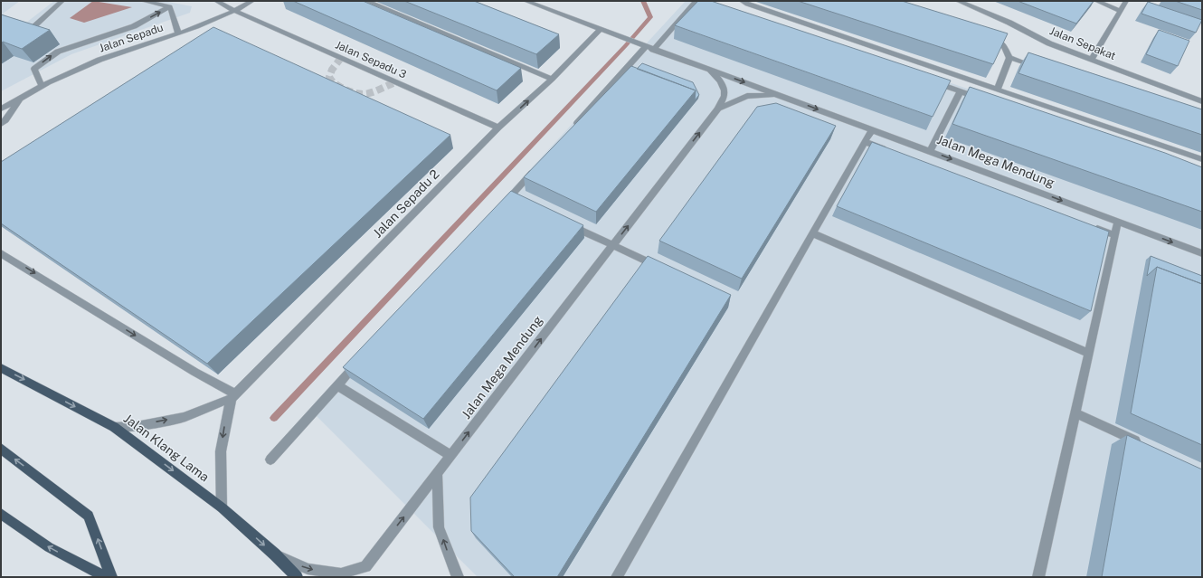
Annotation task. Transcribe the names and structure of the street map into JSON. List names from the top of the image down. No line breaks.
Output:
{"streets":{"main road":["Jalan Klang Lama"],"street":["Jalan Sepadu","Jalan Sepakat","Jalan Sepadu 3","Jalan Mega Mendung","Jalan Sepadu 2"]},"crossings":[["Jalan Sepadu","Jalan Sepadu 3"],["Jalan Sepadu 3","Jalan Sepadu 2"],["Jalan Mega Mendung","Jalan Sepadu 2"],["Jalan Mega Mendung","Jalan Klang Lama"],["Jalan Sepadu 2","Jalan Klang Lama"]],"one_way":["Jalan Mega Mendung","Jalan Klang Lama"]}
